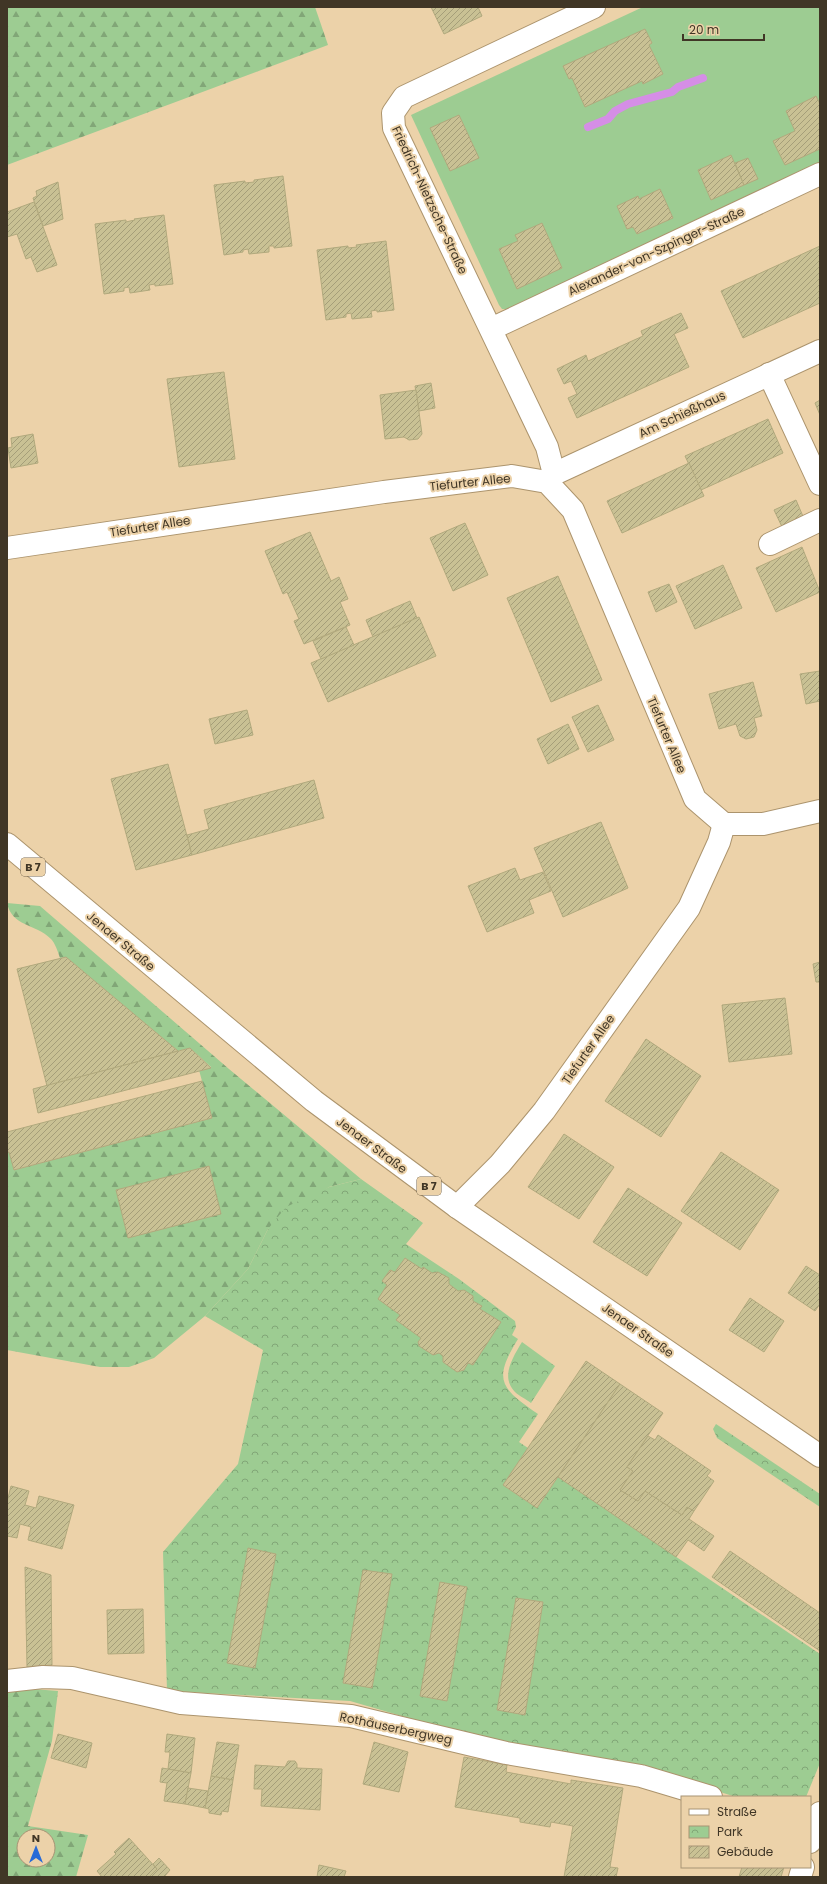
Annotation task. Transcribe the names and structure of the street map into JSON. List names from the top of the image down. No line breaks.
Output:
{"streets":{"street":["Friedrich-Nietzsche-Straße","Alexander-von-Szpinger-Straße","Am Schießhaus","Tiefurter Allee","B 7","Jenaer Straße","Rothäuserbergweg"]},"crossings":[["Friedrich-Nietzsche-Straße","Alexander-von-Szpinger-Straße"],["Friedrich-Nietzsche-Straße","Am Schießhaus"],["Friedrich-Nietzsche-Straße","Tiefurter Allee"],["Am Schießhaus","Tiefurter Allee"],["Tiefurter Allee","Jenaer Straße"]],"legend":["Straße","Park","Gebäude"],"scale_bar":"20 m","north":"top"}
